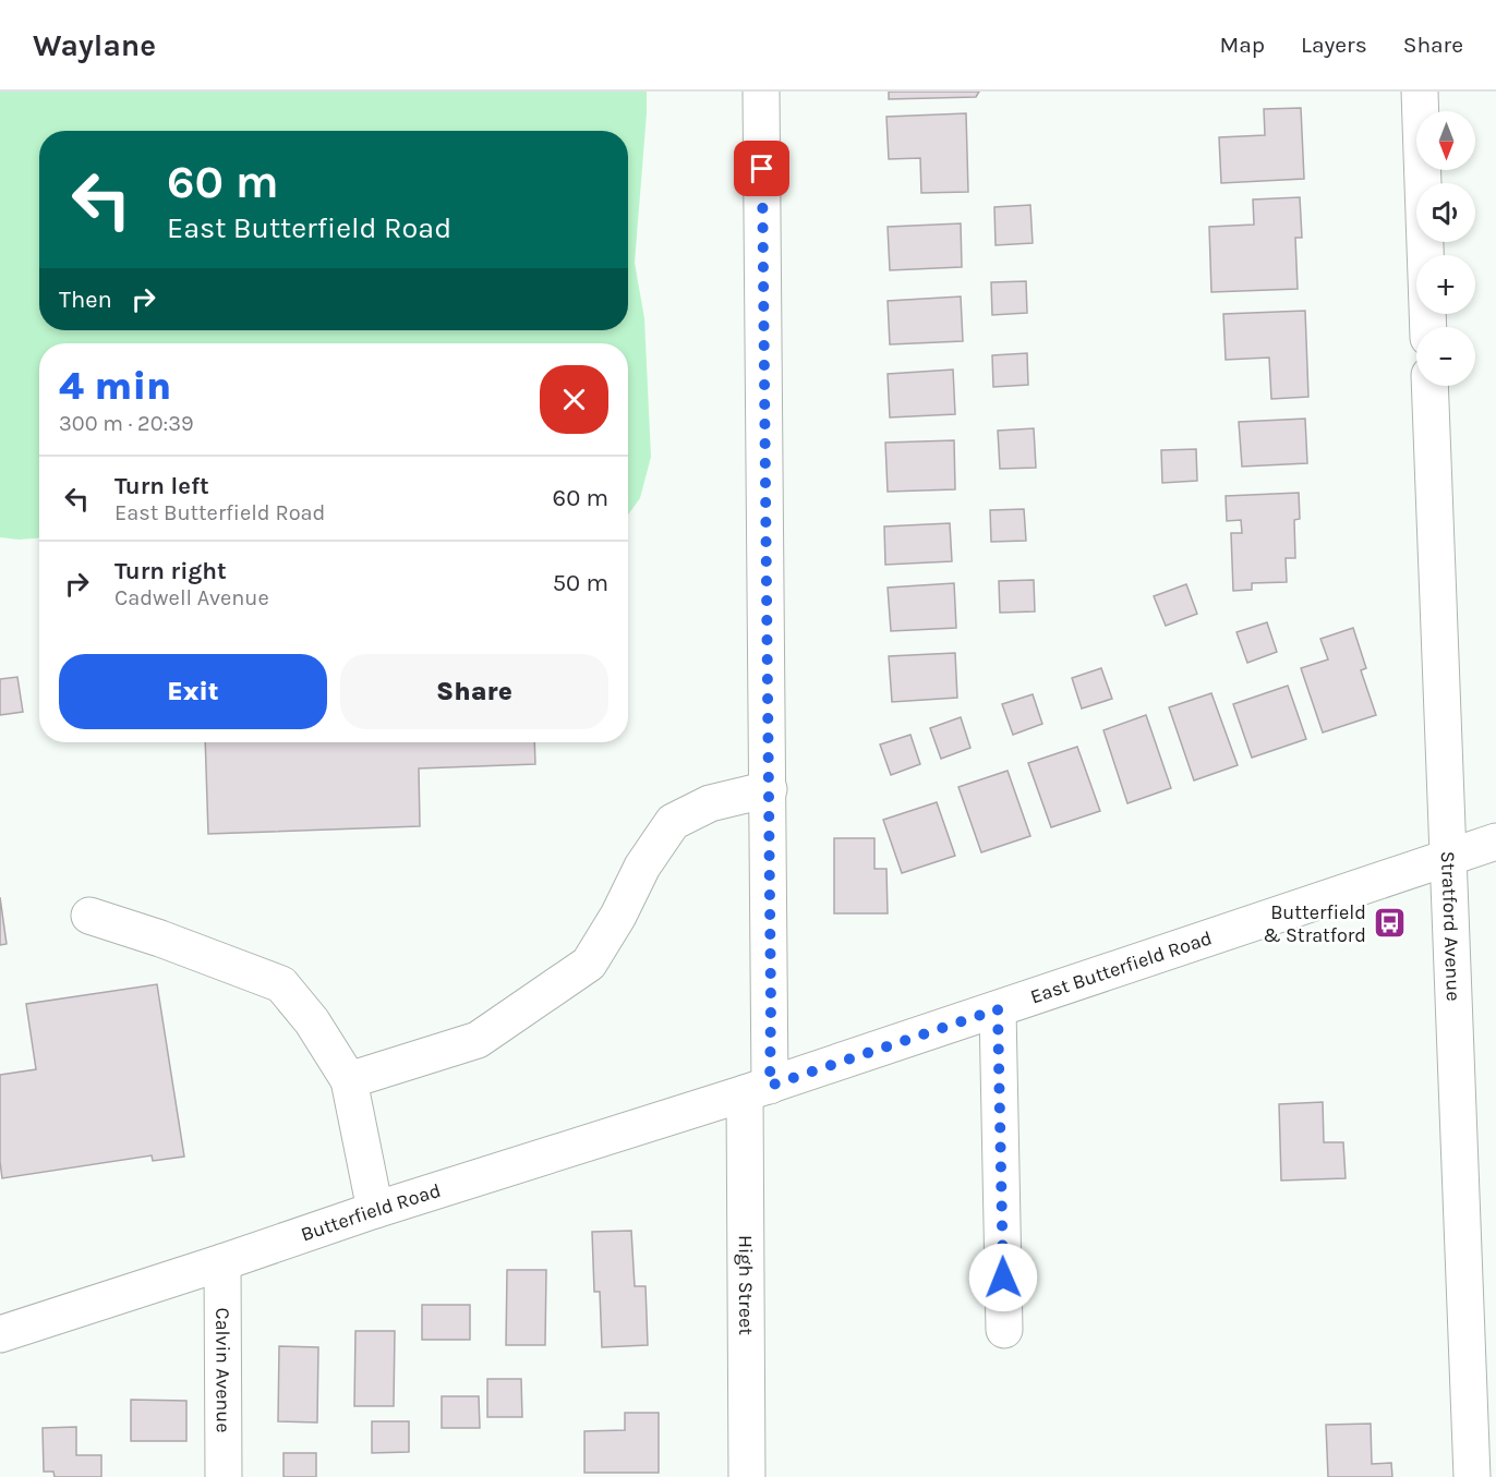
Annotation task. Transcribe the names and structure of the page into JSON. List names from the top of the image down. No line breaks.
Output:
{"streets":{"street":["Stratford Avenue","East Butterfield Road","Butterfield Road","High Street","Calvin Avenue"]},"crossings":[["Stratford Avenue","East Butterfield Road"],["East Butterfield Road","Butterfield Road"],["East Butterfield Road","High Street"],["Butterfield Road","High Street"],["Butterfield Road","Calvin Avenue"]],"places":{"bus stop":["Butterfield & Stratford"]},"north":"bottom","page":{"header":"Waylane","nav":["Map","Layers","Share"],"map_buttons":["+","−"],"turn":["60 m","East Butterfield Road"],"then":"Then","heading":["4 min","300 m · 20:39"],"list":[{"name":"Turn left","note":"East Butterfield Road","value":"60 m"},{"name":"Turn right","note":"Cadwell Avenue","value":"50 m"}],"buttons":["Exit","Share"]}}
